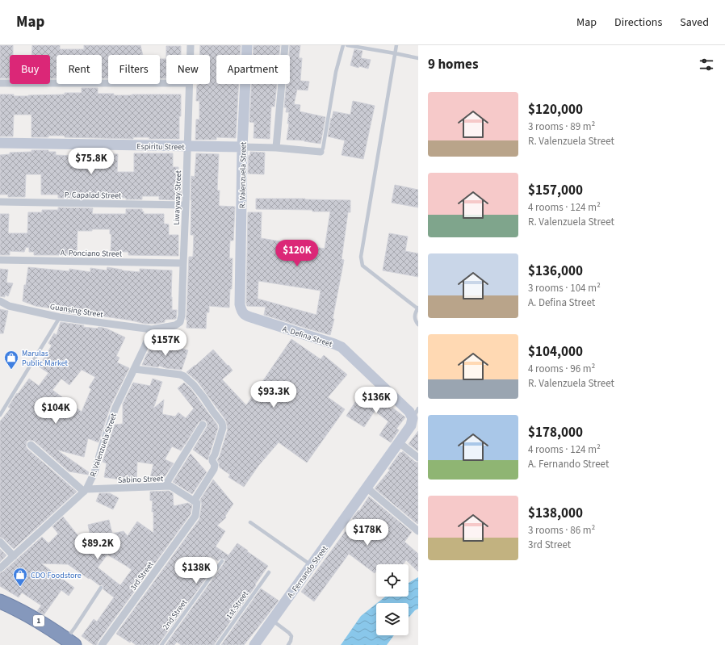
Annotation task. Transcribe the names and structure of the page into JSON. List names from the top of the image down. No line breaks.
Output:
{"streets":{"highway":["1"],"street":["Espiritu Street","R. Valenzuela Street","P. Capalad Street","Liwayway Street","A. Ponciano Street","Guansing Street","A. Defina Street","Sabino Street","A. Fernando Street","3rd Street"],"lane":["1st Street","2nd Street"]},"crossings":[["Espiritu Street","R. Valenzuela Street"],["Espiritu Street","Liwayway Street"],["R. Valenzuela Street","Liwayway Street"],["R. Valenzuela Street","Guansing Street"],["R. Valenzuela Street","A. Defina Street"],["R. Valenzuela Street","Sabino Street"],["P. Capalad Street","Liwayway Street"],["Liwayway Street","A. Ponciano Street"],["Liwayway Street","Guansing Street"],["A. Defina Street","A. Fernando Street"],["Sabino Street","3rd Street"]],"places":{"shop":["Marulas Public Market","CDO Foodstore"]},"page":{"header":"Map","nav":["Map","Directions","Saved"],"heading":"9 homes","chip":["Buy","Rent","Filters","New","Apartment"],"list":[{"name":"$120,000","note":"3 rooms · 89 m² · R. Valenzuela Street"},{"name":"$157,000","note":"4 rooms · 124 m² · R. Valenzuela Street"},{"name":"$136,000","note":"3 rooms · 104 m² · A. Defina Street"},{"name":"$104,000","note":"4 rooms · 96 m² · R. Valenzuela Street"},{"name":"$178,000","note":"4 rooms · 124 m² · A. Fernando Street"},{"name":"$138,000","note":"3 rooms · 86 m² · 3rd Street"}],"price":["$75.8K","$120K","$157K","$93.3K","$136K","$104K","$178K","$89.2K","$138K"]}}
